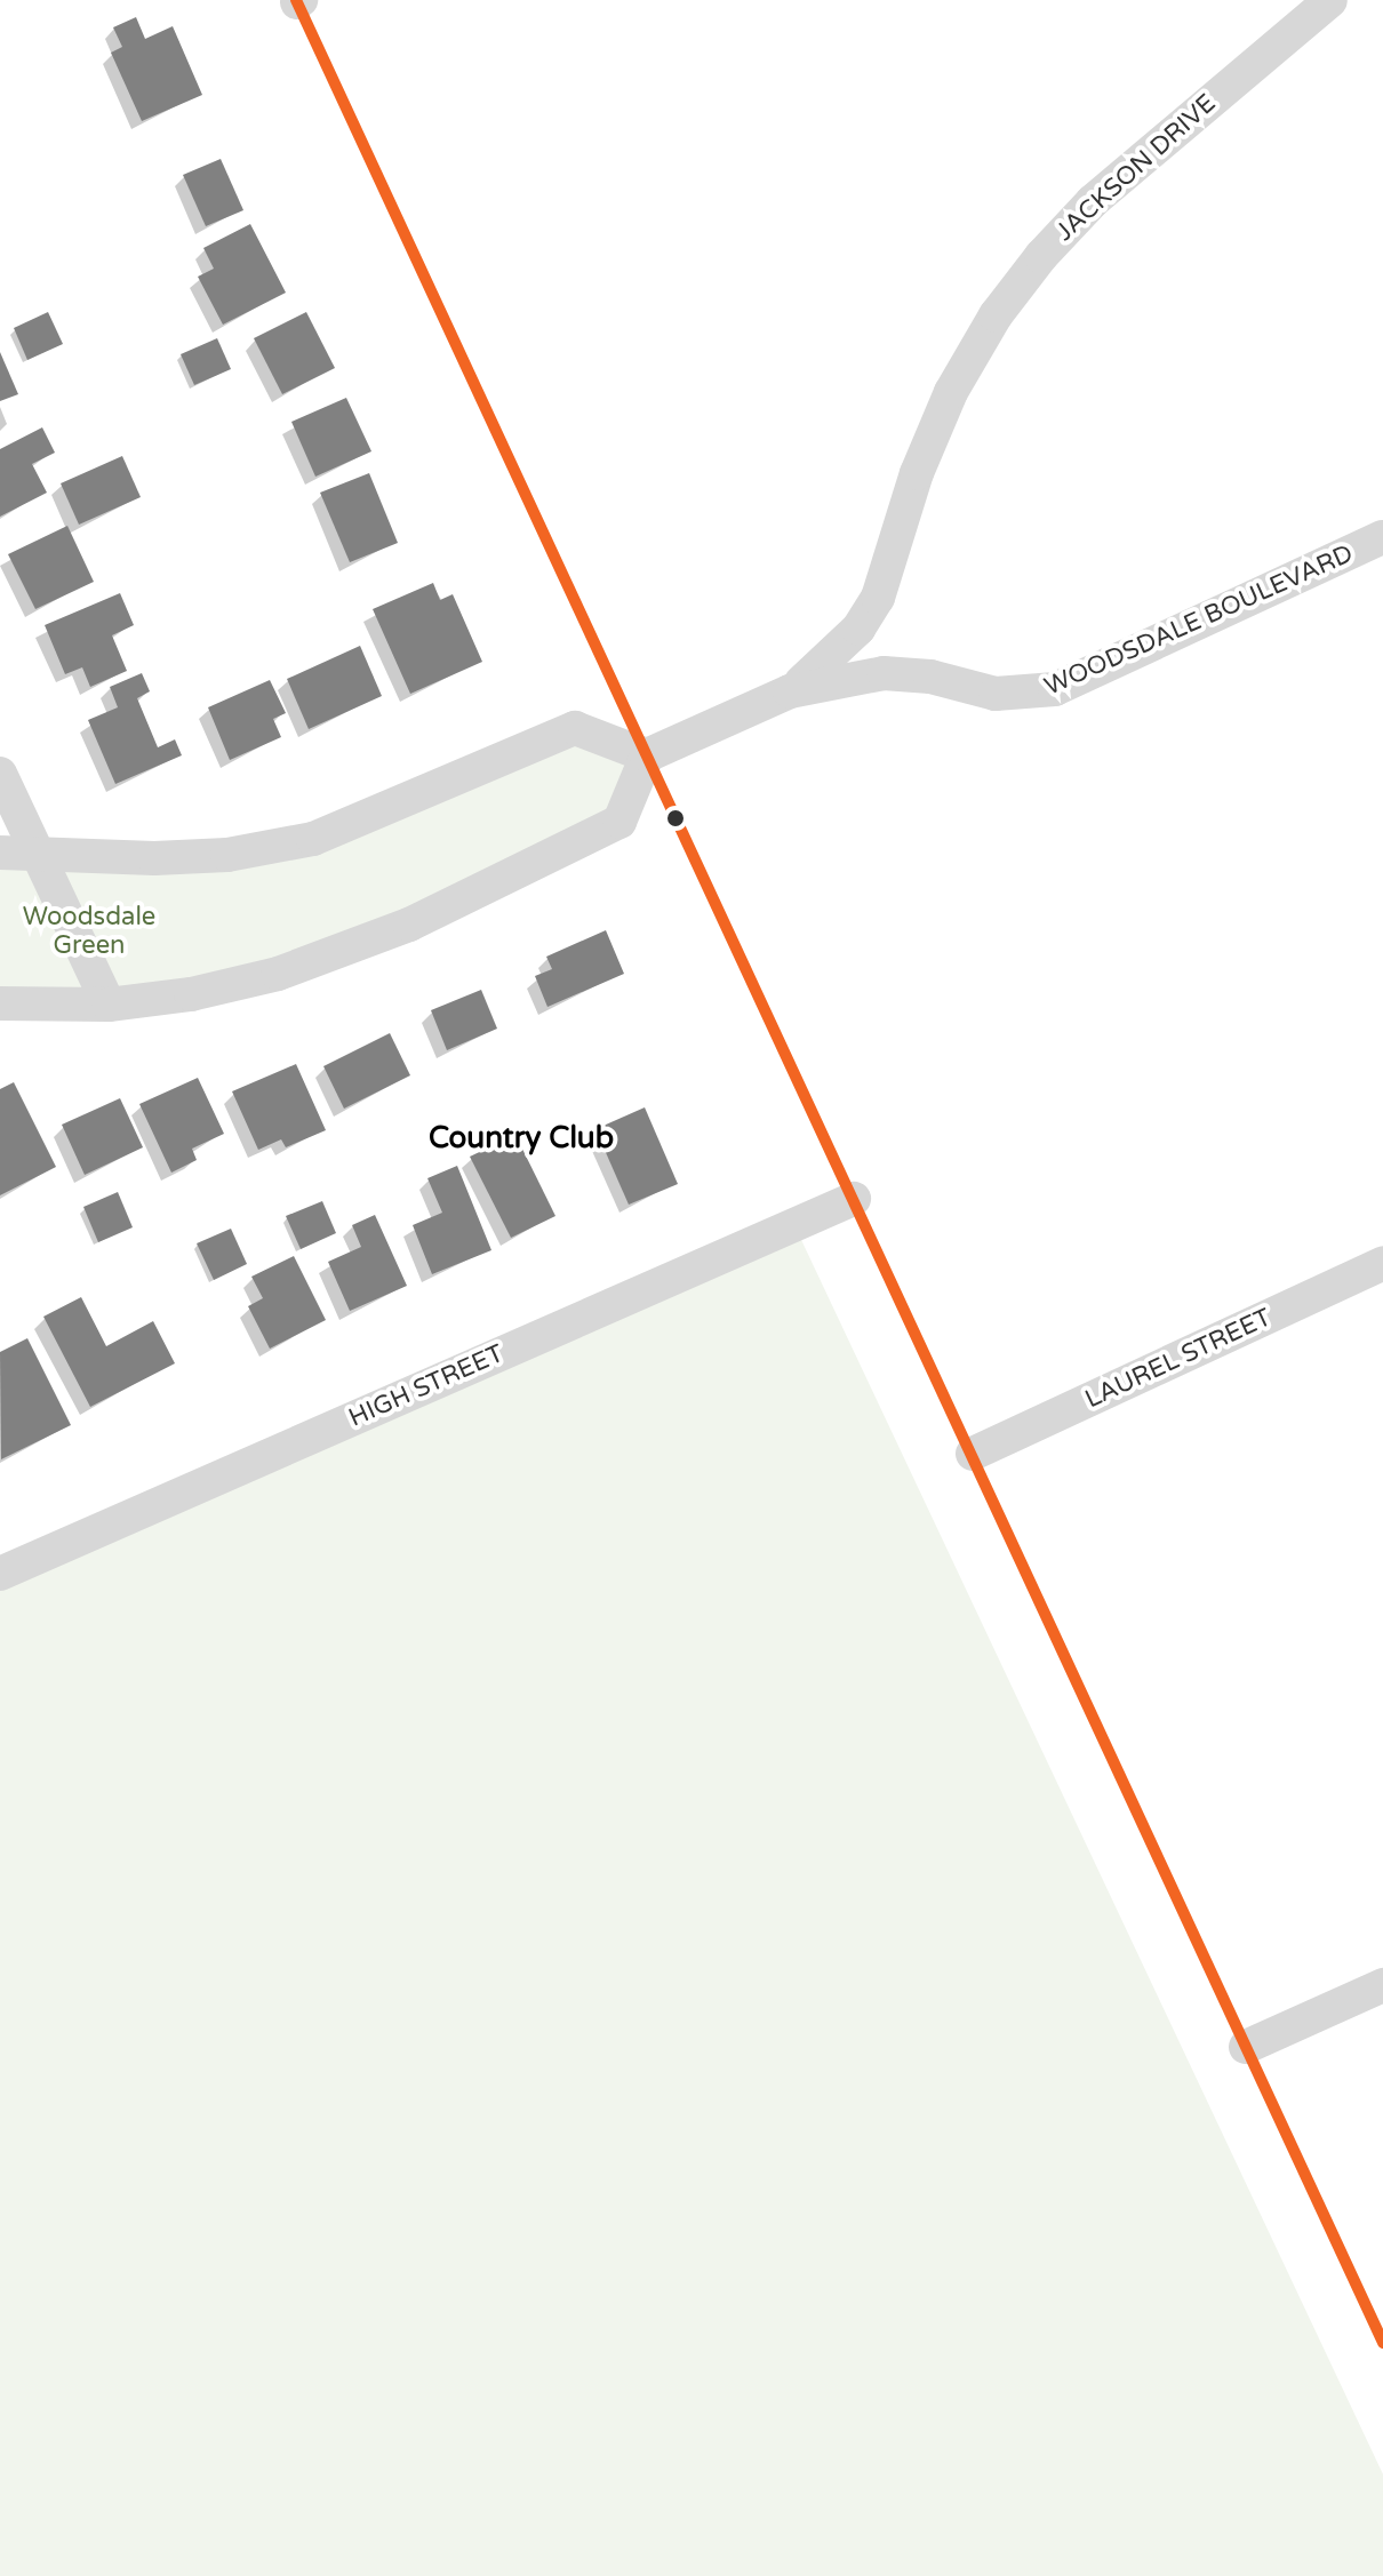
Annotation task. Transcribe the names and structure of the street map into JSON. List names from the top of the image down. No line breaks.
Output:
{"streets":{"street":["JACKSON DRIVE","WOODSDALE BOULEVARD","LAUREL STREET","HIGH STREET"]},"crossings":[["JACKSON DRIVE","WOODSDALE BOULEVARD"]],"districts":["Country Club"],"parks":["Woodsdale Green"]}
